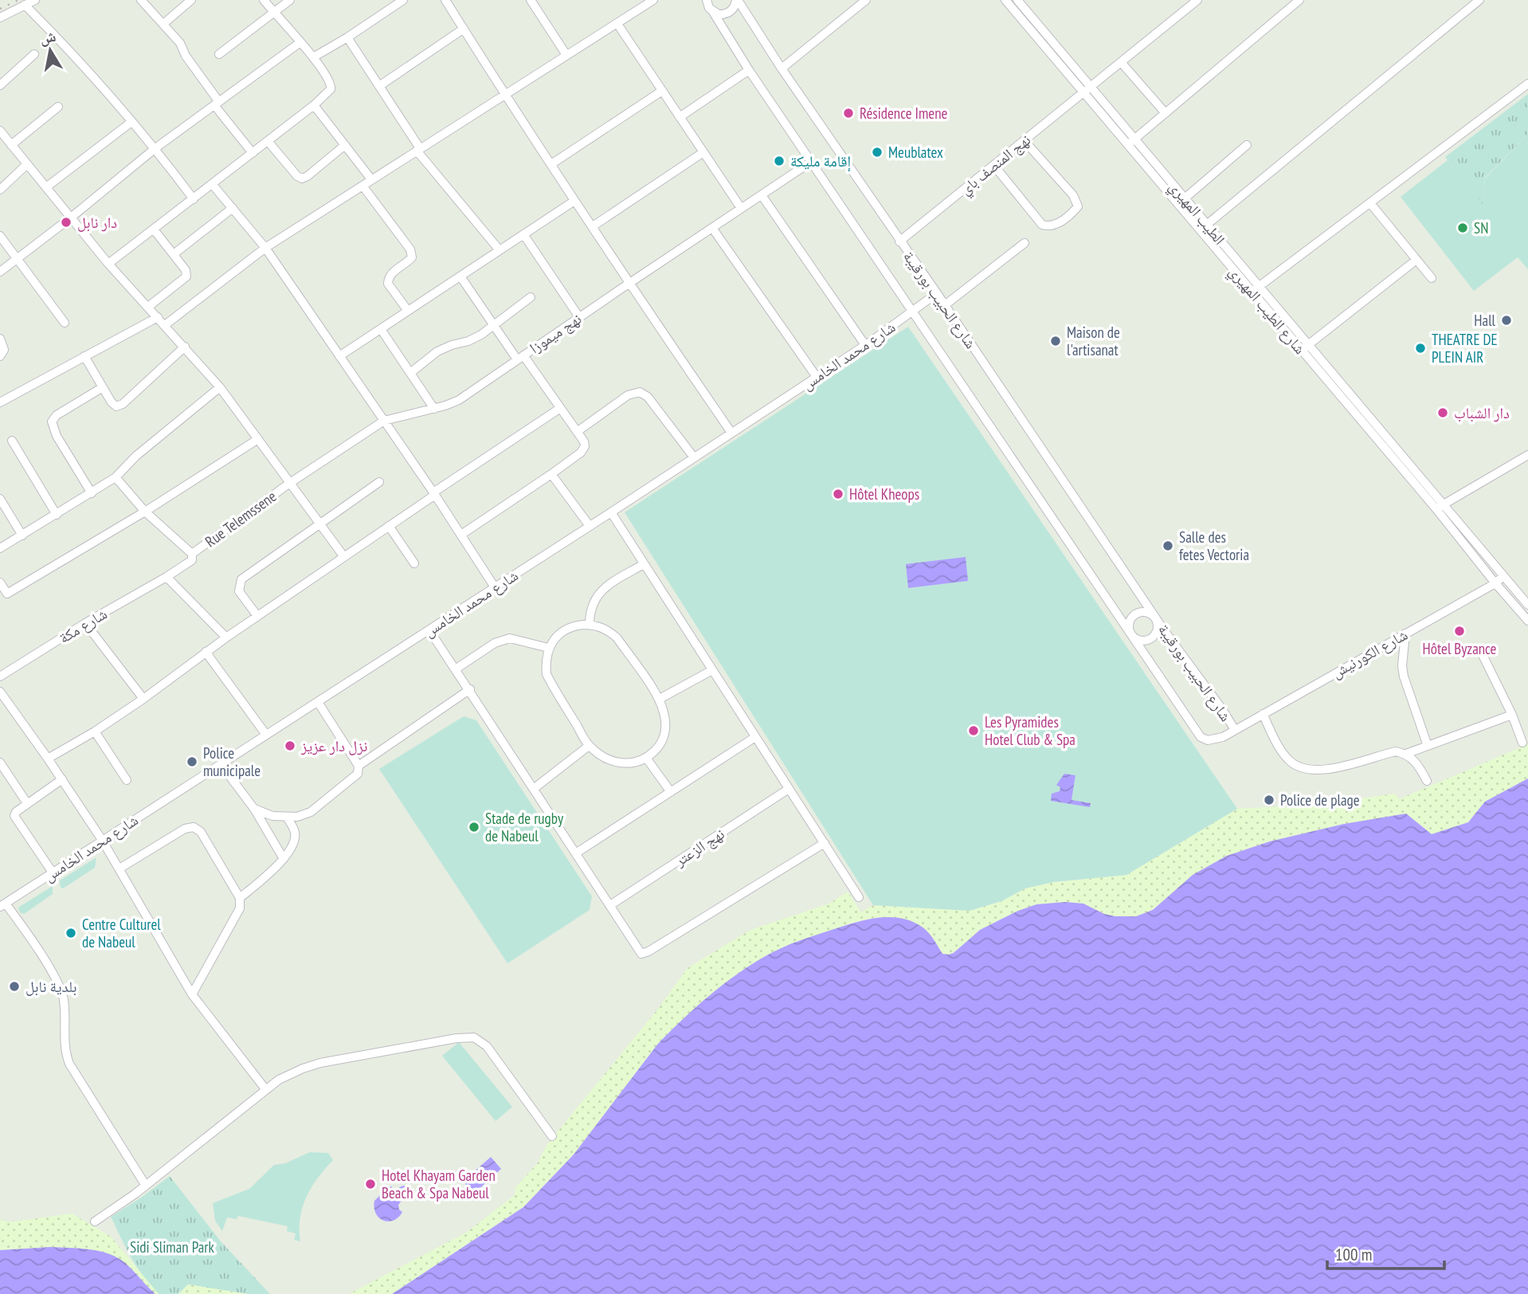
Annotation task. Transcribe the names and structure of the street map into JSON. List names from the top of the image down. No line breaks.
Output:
{"streets":{"street":["نهج المنصف باي","الطيب المهيري","شارع الحبيب بورقيبة","شارع الطيب المهيري","نهج ميموزا","شارع محمد الخامس","Rue Telemssene","شارع مكة","شارع الكورنيش","نهج الزعتر"]},"crossings":[["نهج المنصف باي","شارع الحبيب بورقيبة"],["نهج المنصف باي","شارع الطيب المهيري"],["الطيب المهيري","شارع الطيب المهيري"],["شارع الحبيب بورقيبة","نهج ميموزا"],["شارع الحبيب بورقيبة","شارع محمد الخامس"],["شارع الحبيب بورقيبة","شارع الكورنيش"],["شارع الطيب المهيري","شارع الكورنيش"],["نهج ميموزا","Rue Telemssene"],["Rue Telemssene","شارع مكة"]],"parks":["Sidi Sliman Park"],"places":["Résidence Imene","Meublatex","إقامة مليكة","دار نابل","SN","Hall","Maison de l'artisanat","THEATRE DE PLEIN AIR","دار الشباب","Hôtel Kheops","Salle des fetes Vectoria","Hôtel Byzance","Les Pyramides Hotel Club & Spa","نزل دار عزيز","Police municipale","Police de plage","Stade de rugby de Nabeul","Centre Culturel de Nabeul","بلدية نابل","Hotel Khayam Garden Beach & Spa Nabeul"],"scale_bar":"100 m","north":"top"}
